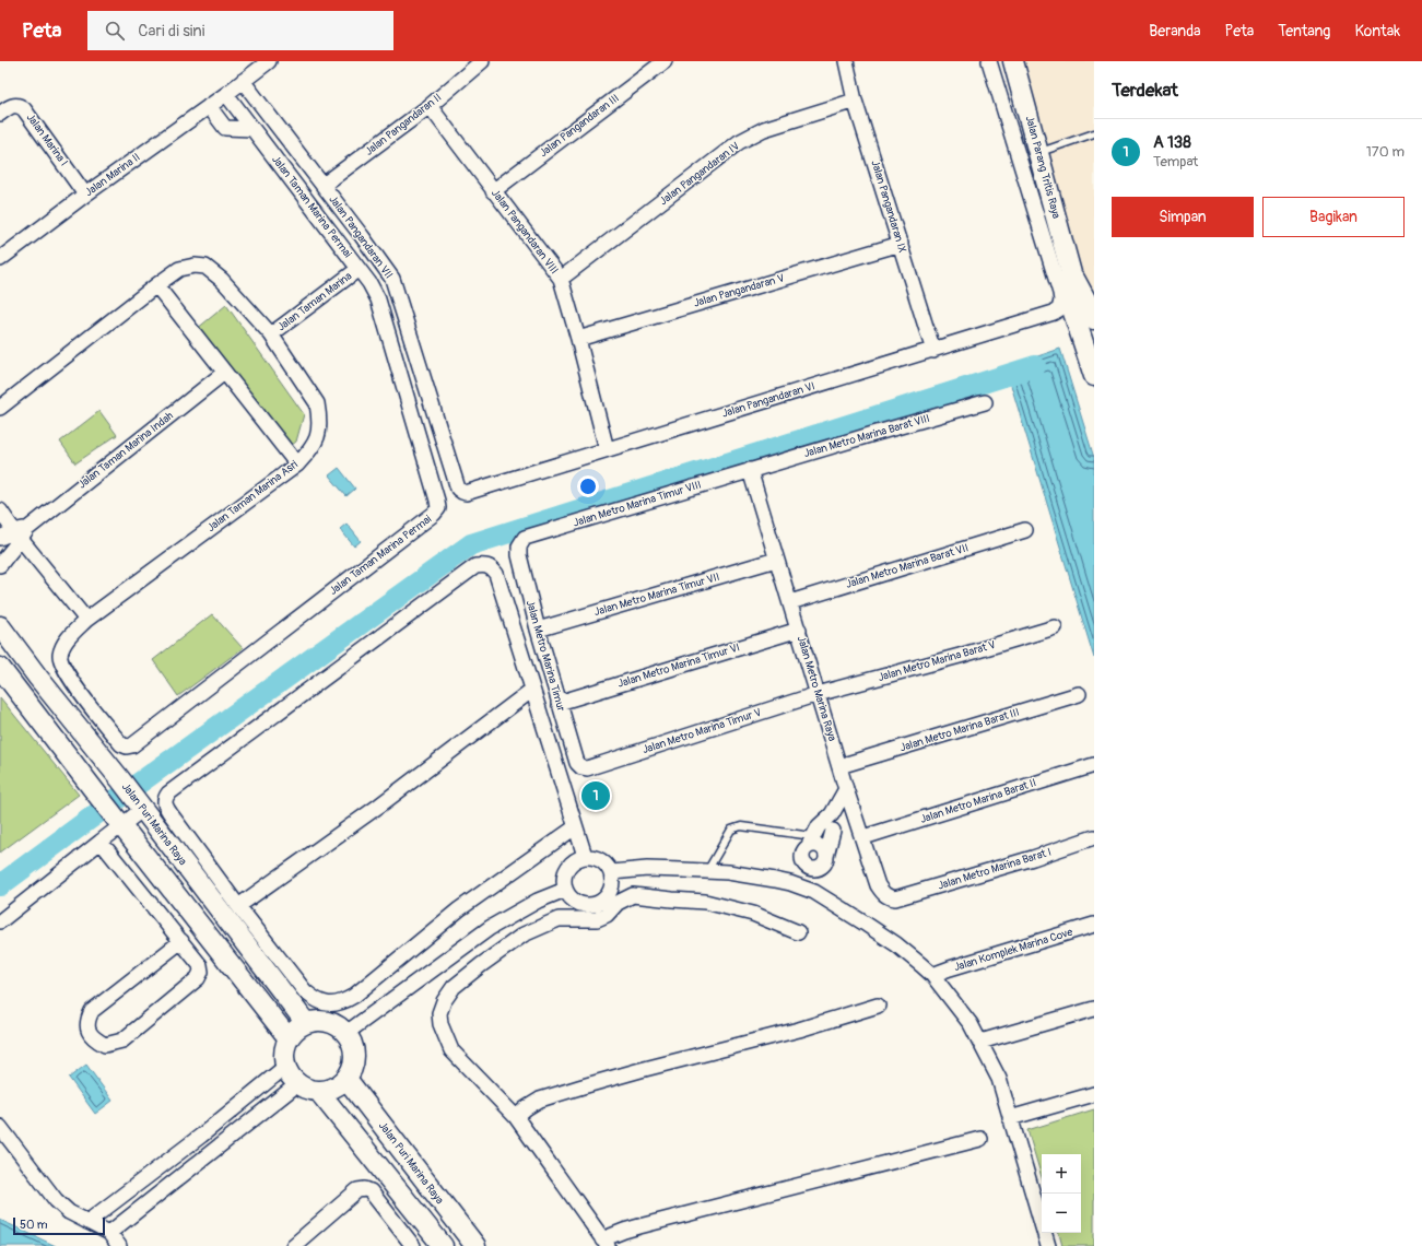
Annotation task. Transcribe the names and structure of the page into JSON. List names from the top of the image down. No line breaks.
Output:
{"streets":{"street":["Jalan Pangandaran II","Jalan Pangandaran III","Jalan Marina I","Jalan Parang Tritis Raya","Jalan Pangandaran IV","Jalan Marina II","Jalan Taman Marina Permai","Jalan Pangandaran IX","Jalan Pangandaran VIII","Jalan Pangandaran VII","Jalan Pangandaran V","Jalan Taman Marina","Jalan Pangandaran VI","Jalan Metro Marina Barat VIII","Jalan Taman Marina Indah","Jalan Taman Marina Asri","Jalan Metro Marina Timur VIII","Jalan Metro Marina Barat VII","Jalan Metro Marina Timur VII","Jalan Metro Marina Timur","Jalan Metro Marina Barat V","Jalan Metro Marina Timur VI","Jalan Metro Marina Raya","Jalan Metro Marina Barat III","Jalan Metro Marina Timur V","Jalan Metro Marina Barat II","Jalan Puri Marina Raya","Jalan Metro Marina Barat I","Jalan Komplek Marina Cove"]},"crossings":[["Jalan Pangandaran II","Jalan Pangandaran VIII"],["Jalan Pangandaran II","Jalan Pangandaran VII"],["Jalan Pangandaran III","Jalan Pangandaran VIII"],["Jalan Marina I","Jalan Marina II"],["Jalan Pangandaran IV","Jalan Pangandaran IX"],["Jalan Pangandaran IV","Jalan Pangandaran VIII"],["Jalan Marina II","Jalan Taman Marina Permai"],["Jalan Marina II","Jalan Pangandaran VII"],["Jalan Taman Marina Permai","Jalan Taman Marina"],["Jalan Taman Marina Permai","Jalan Taman Marina Asri"],["Jalan Pangandaran IX","Jalan Pangandaran V"],["Jalan Pangandaran IX","Jalan Pangandaran VI"],["Jalan Pangandaran VIII","Jalan Pangandaran V"],["Jalan Pangandaran VIII","Jalan Pangandaran VI"],["Jalan Pangandaran VII","Jalan Pangandaran VI"],["Jalan Taman Marina","Jalan Taman Marina Asri"],["Jalan Metro Marina Barat VIII","Jalan Metro Marina Timur VIII"],["Jalan Metro Marina Barat VIII","Jalan Metro Marina Raya"],["Jalan Metro Marina Timur VIII","Jalan Metro Marina Timur"],["Jalan Metro Marina Timur VIII","Jalan Metro Marina Raya"],["Jalan Metro Marina Barat VII","Jalan Metro Marina Raya"],["Jalan Metro Marina Timur VII","Jalan Metro Marina Timur"],["Jalan Metro Marina Timur VII","Jalan Metro Marina Raya"],["Jalan Metro Marina Timur","Jalan Metro Marina Timur VI"],["Jalan Metro Marina Timur","Jalan Metro Marina Timur V"],["Jalan Metro Marina Barat V","Jalan Metro Marina Raya"],["Jalan Metro Marina Barat V","Jalan Metro Marina Timur V"],["Jalan Metro Marina Timur VI","Jalan Metro Marina Raya"],["Jalan Metro Marina Raya","Jalan Metro Marina Barat III"],["Jalan Metro Marina Raya","Jalan Metro Marina Timur V"],["Jalan Metro Marina Raya","Jalan Metro Marina Barat II"],["Jalan Metro Marina Raya","Jalan Metro Marina Barat I"]],"scale_bar":"50 m","page":{"header":"Peta","search":"Cari di sini","nav":["Beranda","Peta","Tentang","Kontak"],"heading":"Terdekat","list":[{"mark":"1","name":"A 138","note":"Tempat","value":"170 m"}],"buttons":["Simpan","Bagikan"],"pins":"1","map_buttons":["+","−"],"scale":"50 m"}}
